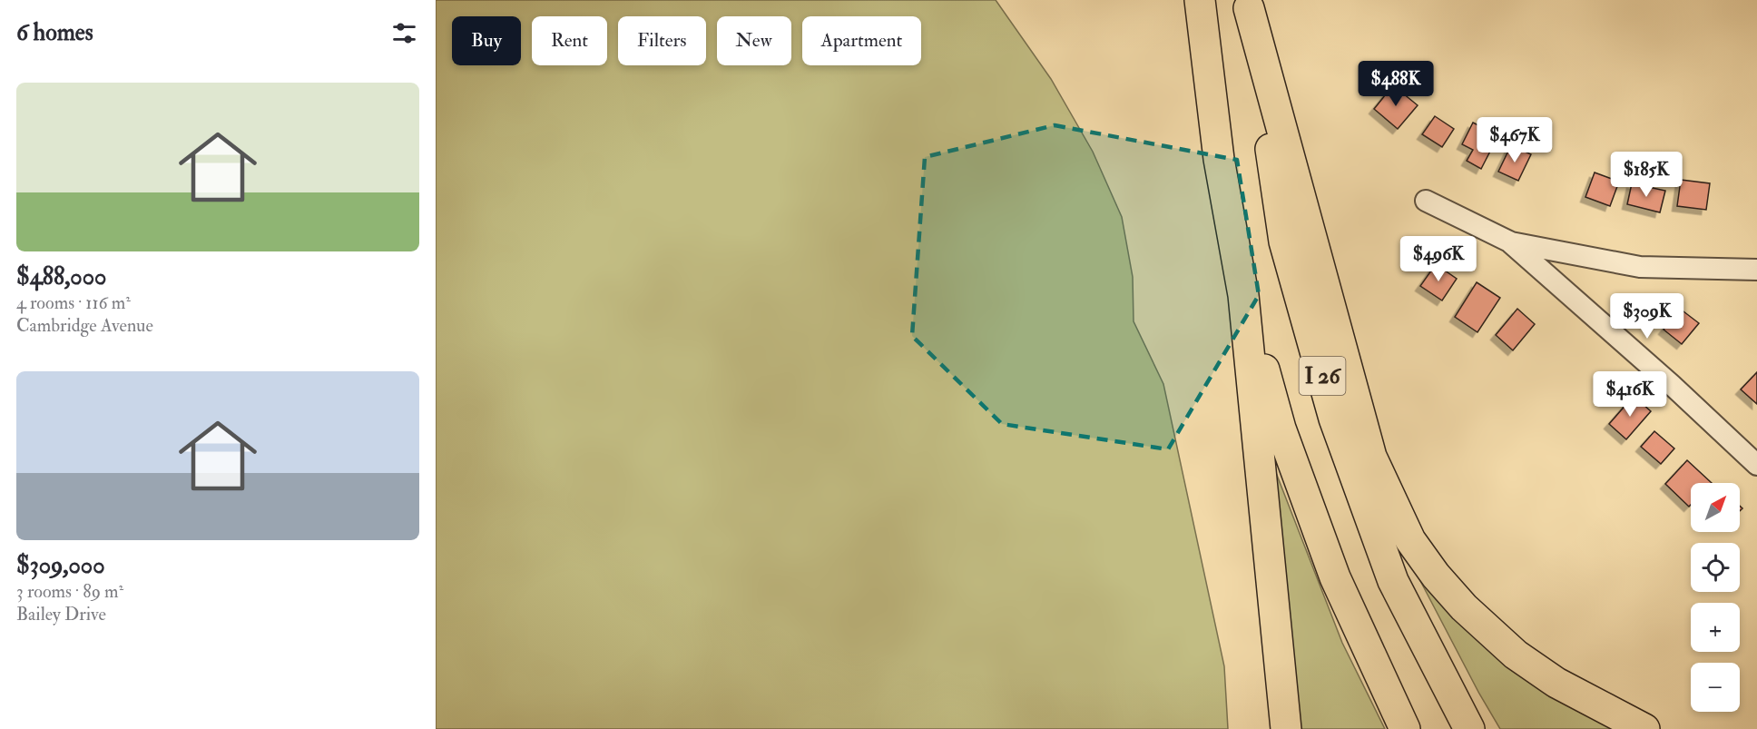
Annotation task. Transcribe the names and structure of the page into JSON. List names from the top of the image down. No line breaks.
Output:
{"streets":{"highway":["I 26"]},"north":"top right","page":{"heading":"6 homes","chip":["Buy","Rent","Filters","New","Apartment"],"price":["$488K","$467K","$185K","$496K","$309K","$416K"],"list":[{"name":"$488,000","note":"4 rooms · 116 m² · Cambridge Avenue"},{"name":"$309,000","note":"3 rooms · 89 m² · Bailey Drive"}],"map_buttons":["+","−"]}}
